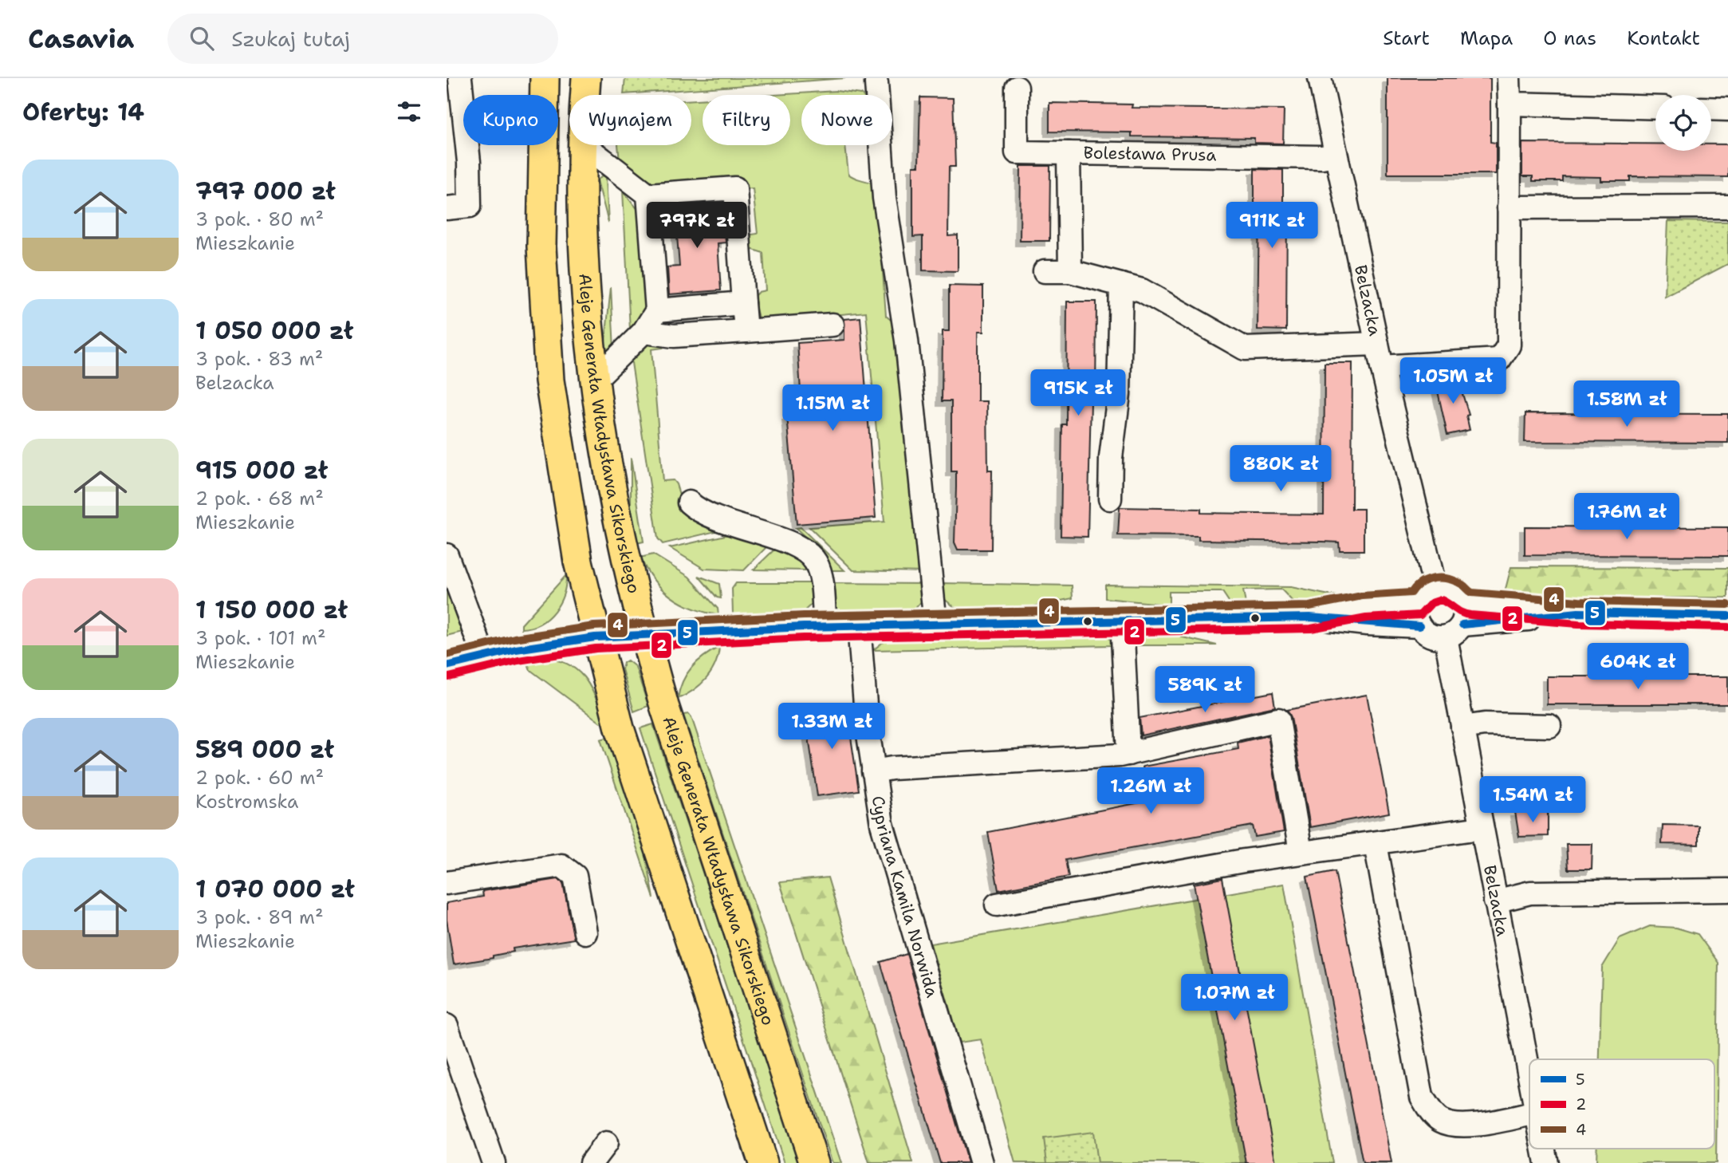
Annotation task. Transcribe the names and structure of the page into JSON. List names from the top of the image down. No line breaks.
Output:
{"streets":{"main road":["Aleje Generała Władysława Sikorskiego"],"street":["Bolesława Prusa","Belzacka","Cypriana Kamila Norwida"]},"crossings":[["Bolesława Prusa","Belzacka"]],"lines":["transit line 4","transit line 2","transit line 5"],"legend":["5","2","4"],"page":{"header":"Casavia","search":"Szukaj tutaj","nav":["Start","Mapa","O nas","Kontakt"],"heading":"Oferty: 14","chip":["Kupno","Wynajem","Filtry","Nowe"],"list":[{"name":"797 000 zł","note":"3 pok. · 80 m² · Mieszkanie"},{"name":"1 050 000 zł","note":"3 pok. · 83 m² · Belzacka"},{"name":"915 000 zł","note":"2 pok. · 68 m² · Mieszkanie"},{"name":"1 150 000 zł","note":"3 pok. · 101 m² · Mieszkanie"},{"name":"589 000 zł","note":"2 pok. · 60 m² · Kostromska"},{"name":"1 070 000 zł","note":"3 pok. · 89 m² · Mieszkanie"}],"price":["797K zł","911K zł","1.05M zł","915K zł","1.58M zł","1.15M zł","880K zł","1.76M zł","604K zł","589K zł","1.33M zł","1.26M zł","1.54M zł","1.07M zł"]}}
